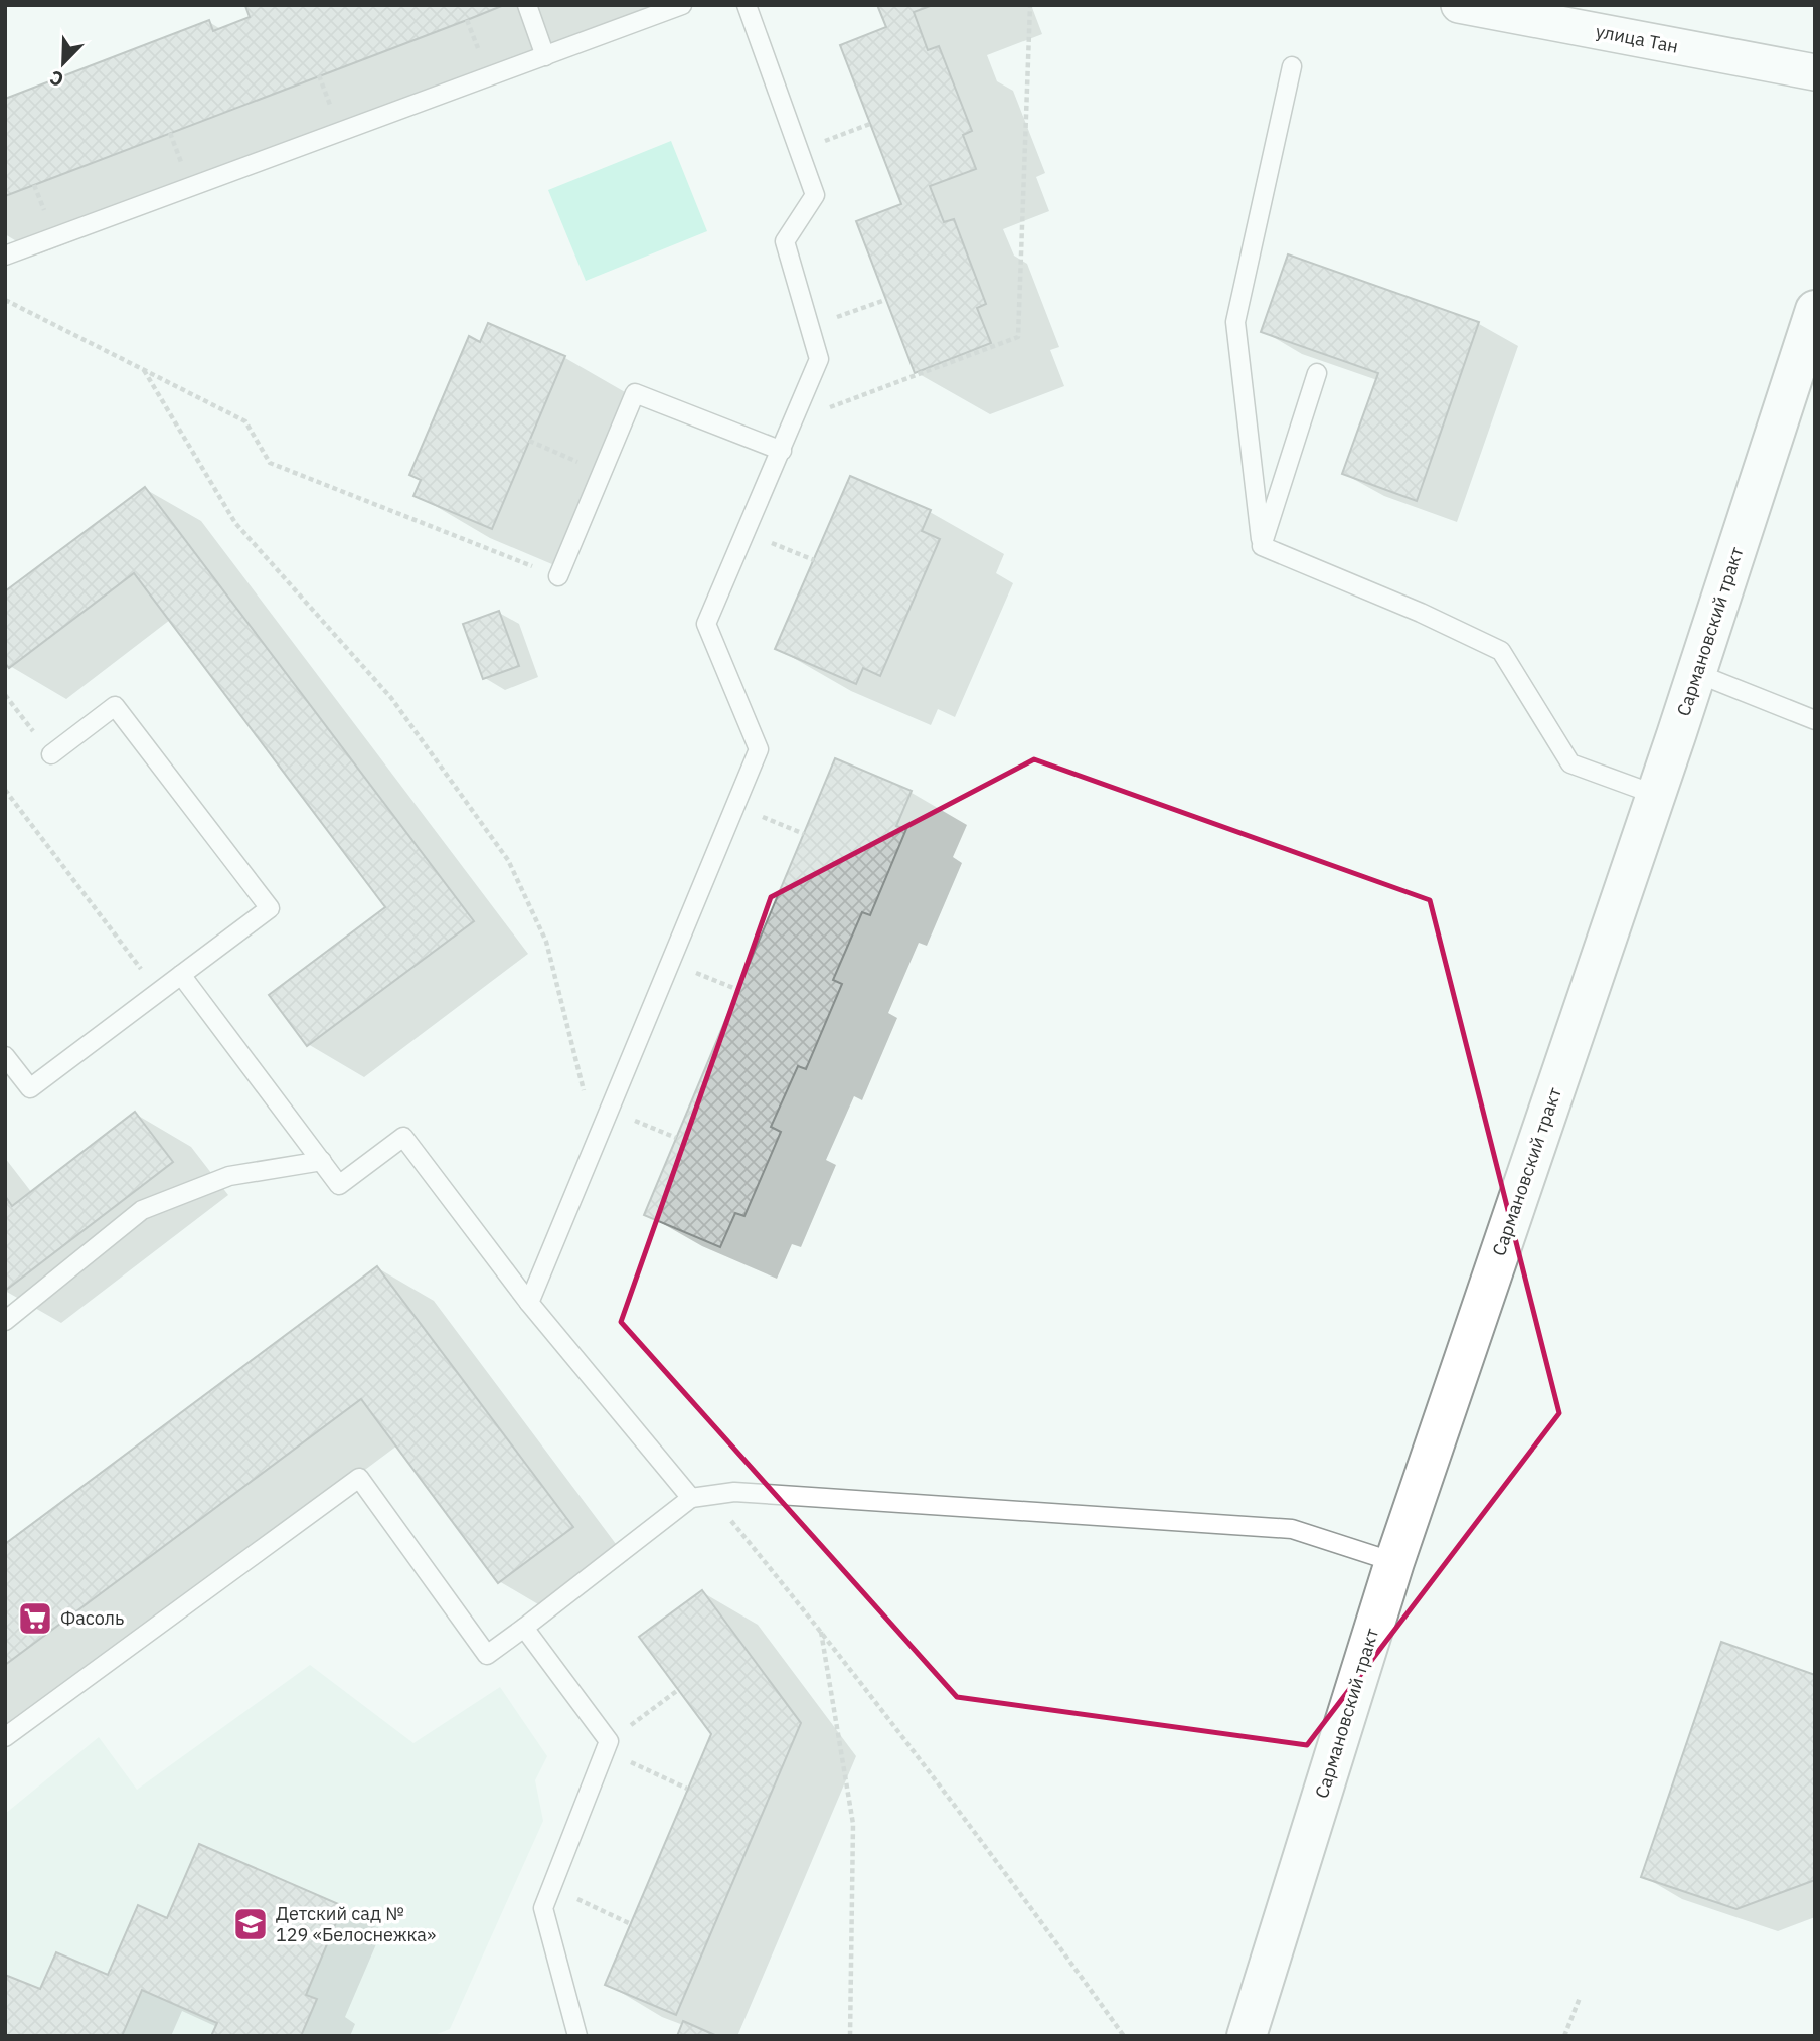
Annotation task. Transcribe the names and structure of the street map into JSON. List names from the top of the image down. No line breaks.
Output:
{"streets":{"main road":["Сармановский тракт"],"street":["улица Тан"]},"places":{"supermarket":["Фасоль"],"school or university":["Детский сад № 129 «Белоснежка»"]},"north":"bottom left"}
